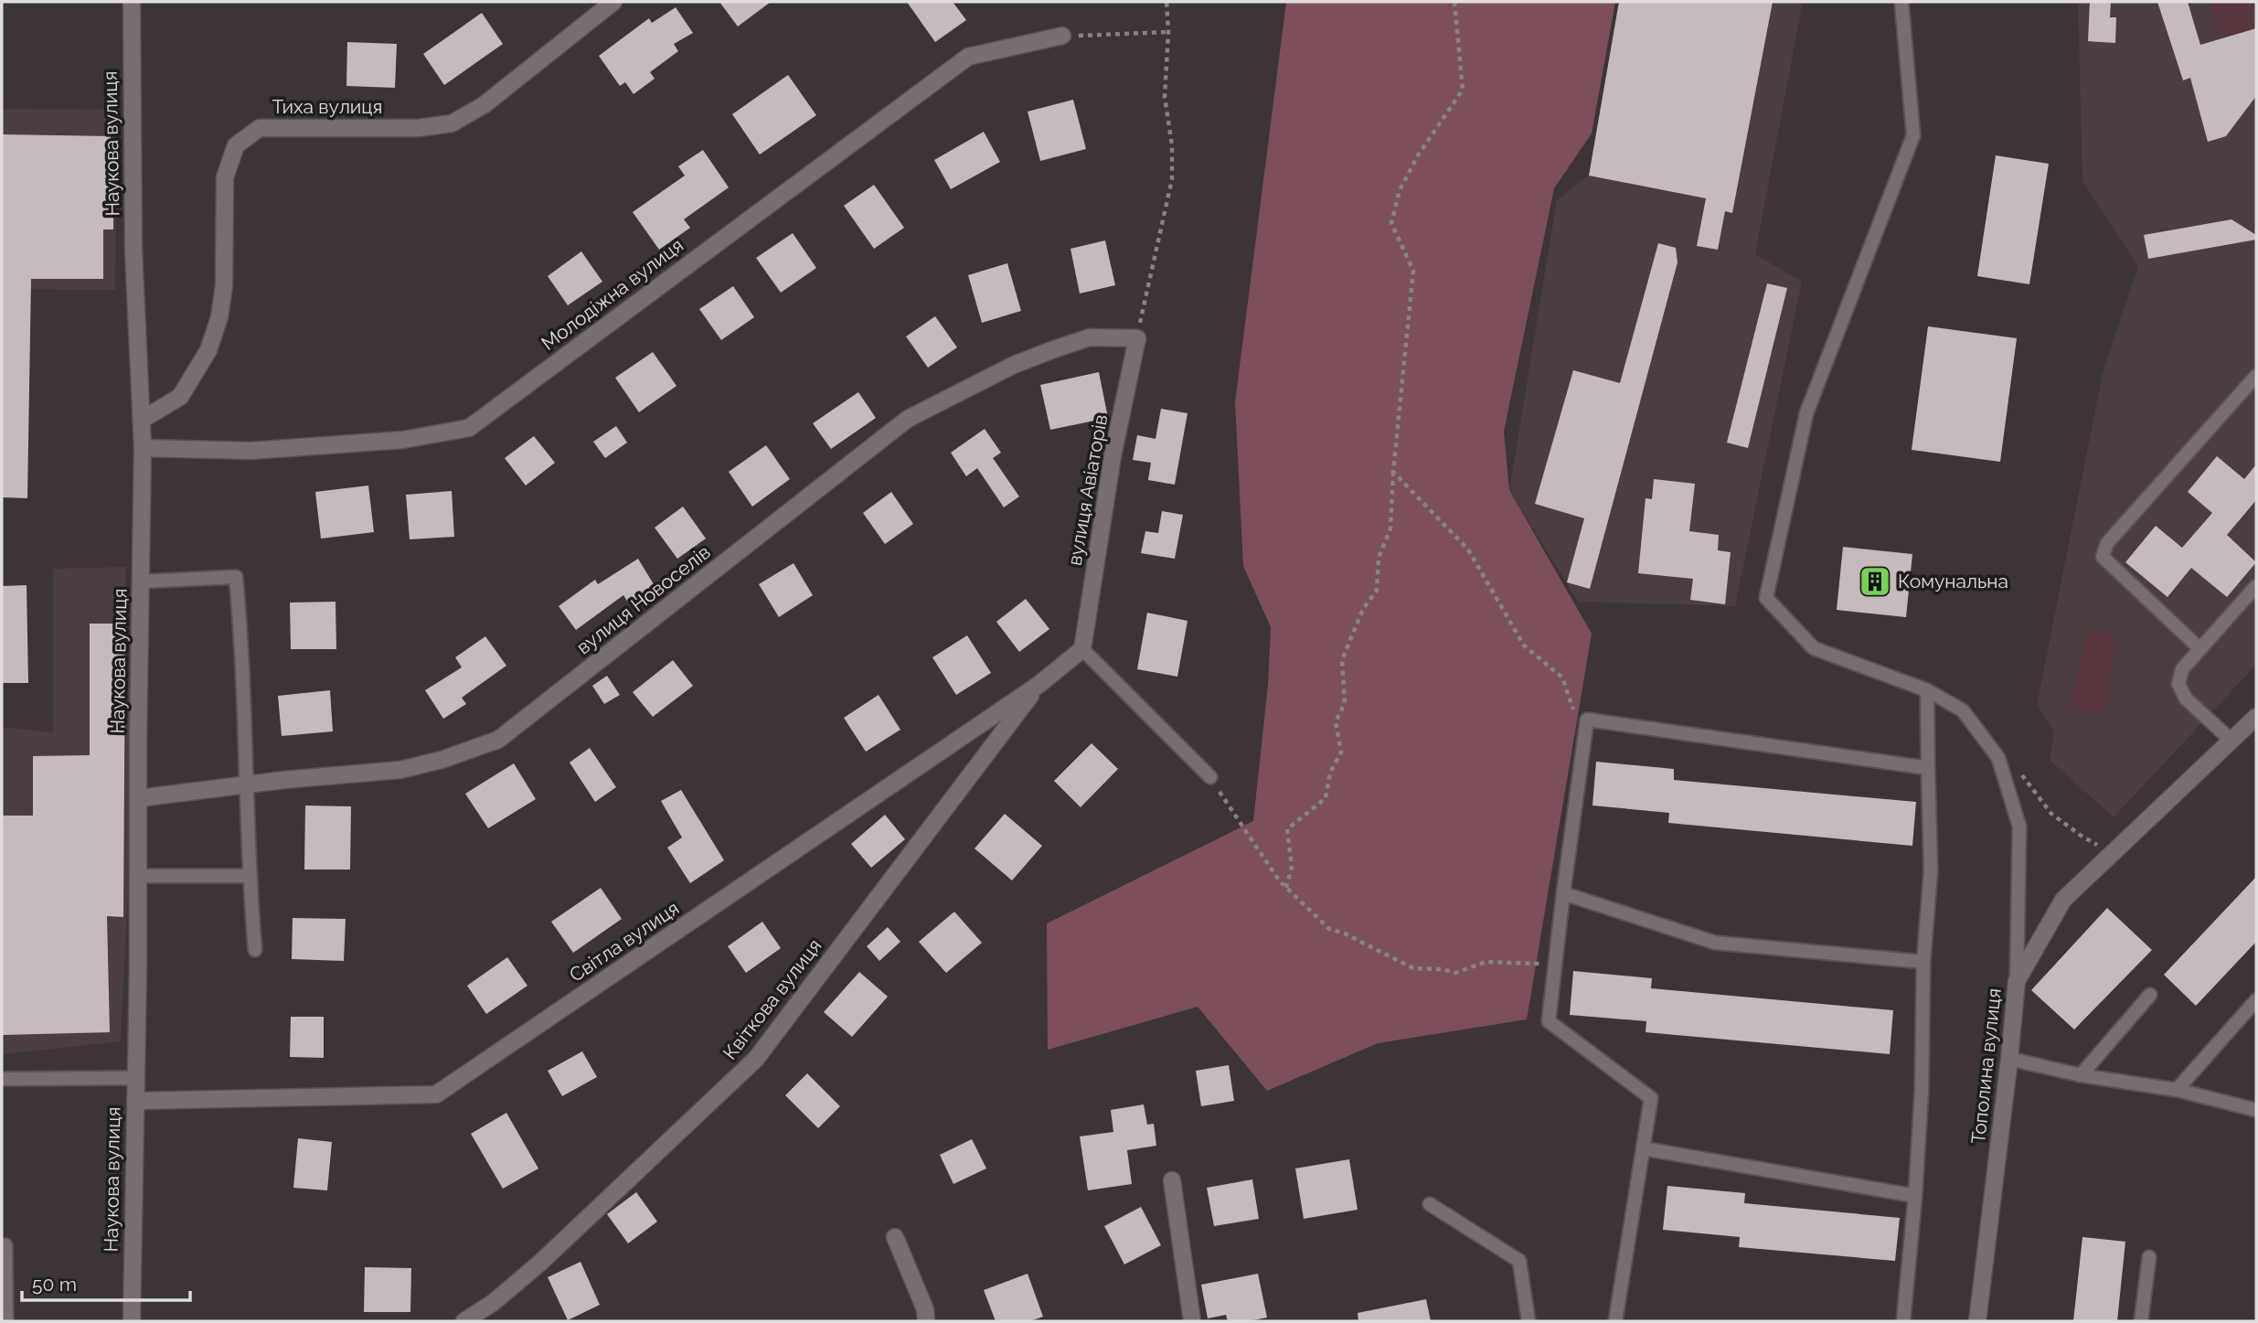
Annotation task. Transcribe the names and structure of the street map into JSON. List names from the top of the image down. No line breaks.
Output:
{"streets":{"street":["Тиха вулиця","Наукова вулиця","Молодіжна вулиця","вулиця Авіаторів","вулиця Новоселів","Світла вулиця","Квіткова вулиця","Тополина вулиця"]},"crossings":[["Тиха вулиця","Наукова вулиця"],["Наукова вулиця","Молодіжна вулиця"],["Наукова вулиця","вулиця Новоселів"],["Наукова вулиця","Світла вулиця"],["вулиця Авіаторів","вулиця Новоселів"],["вулиця Авіаторів","Світла вулиця"],["Світла вулиця","Квіткова вулиця"]],"places":{"building":["Комунальна"]},"scale_bar":"50 m"}
